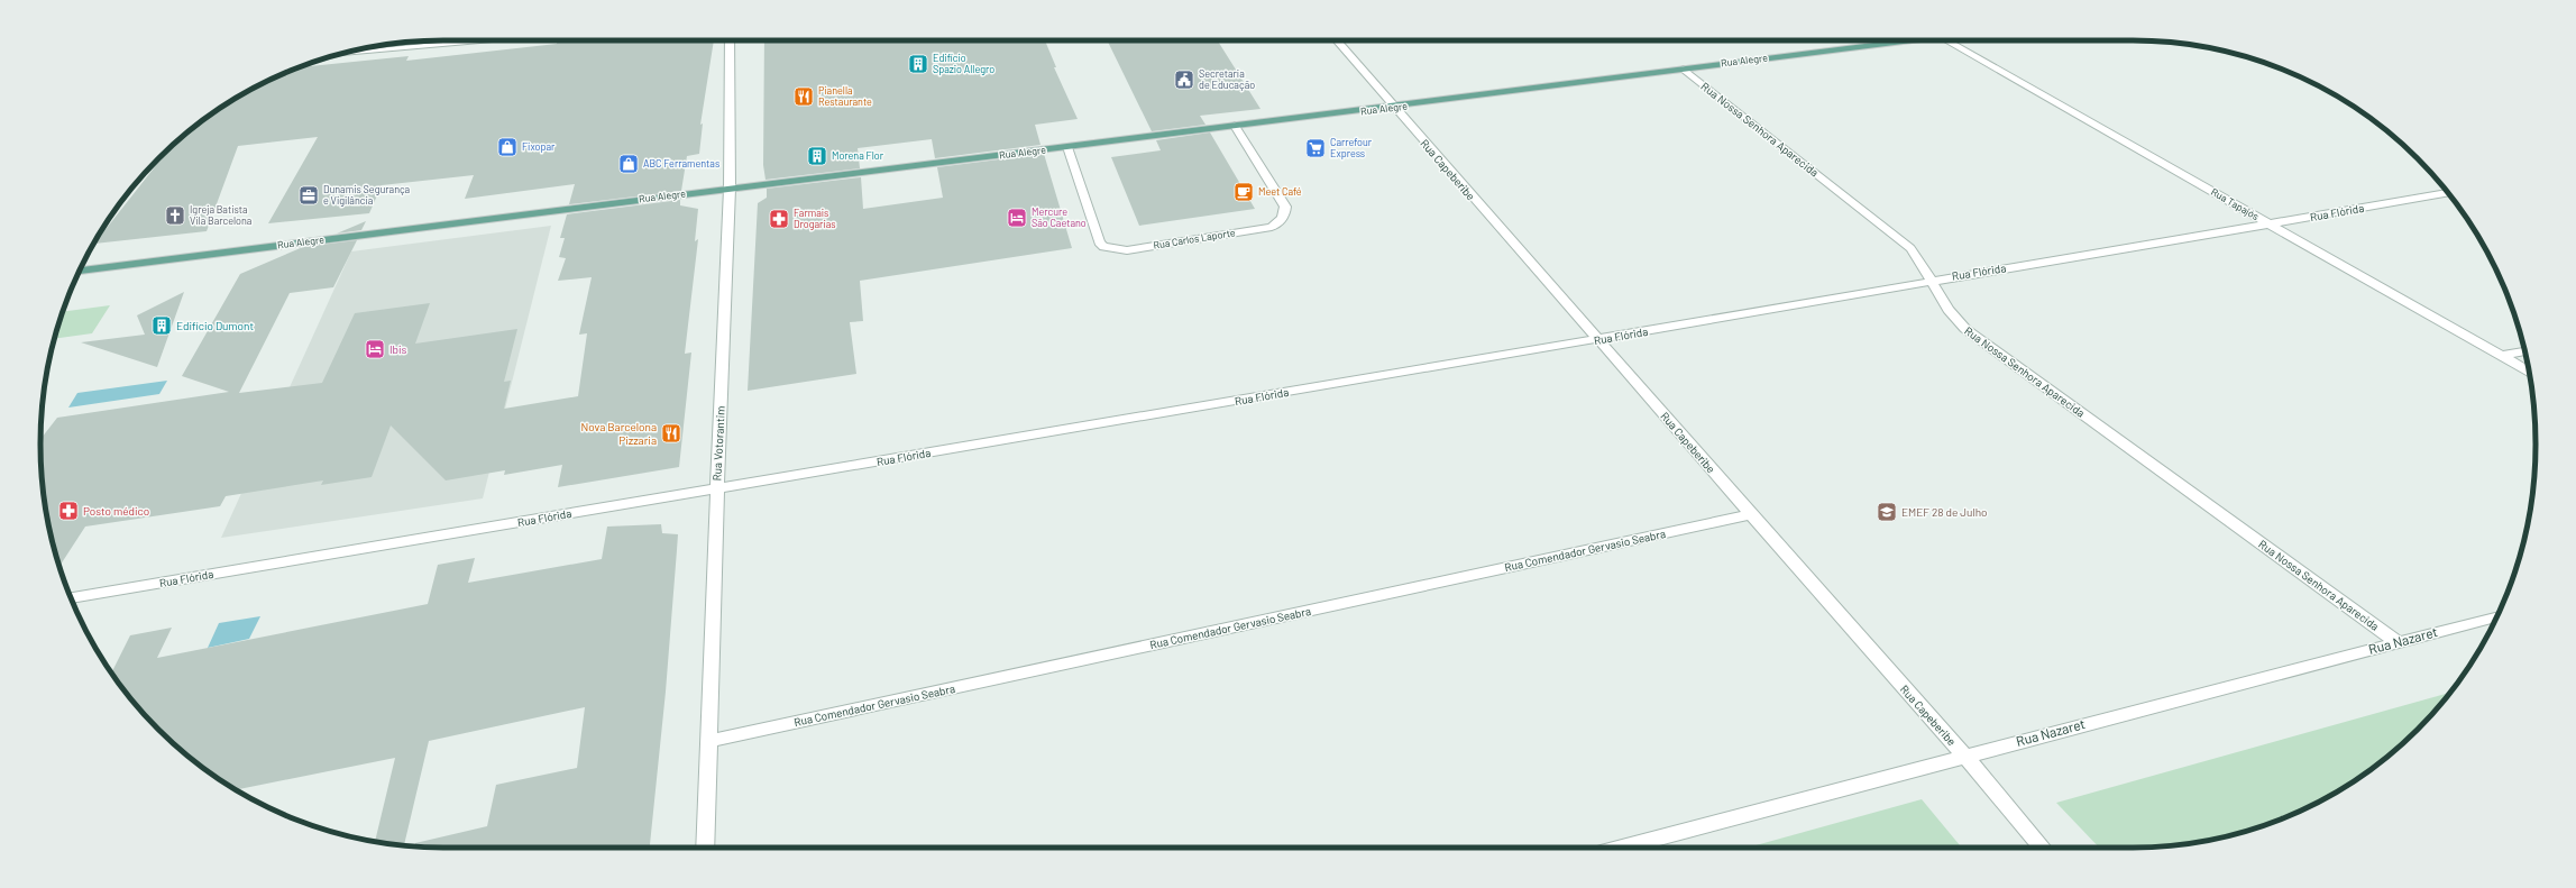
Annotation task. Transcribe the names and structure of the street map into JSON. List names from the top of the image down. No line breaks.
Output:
{"streets":{"main road":["Rua Alegre"],"street":["Rua Nossa Senhora Aparecida","Rua Capeberibe","Rua Tapajós","Rua Flórida","Rua Carlos Laporte","Rua Votorantim","Rua Comendador Gervasio Seabra","Rua Nazaret"]},"crossings":[["Rua Alegre","Rua Nossa Senhora Aparecida"],["Rua Alegre","Rua Capeberibe"],["Rua Alegre","Rua Carlos Laporte"],["Rua Alegre","Rua Votorantim"],["Rua Nossa Senhora Aparecida","Rua Flórida"],["Rua Nossa Senhora Aparecida","Rua Nazaret"],["Rua Capeberibe","Rua Flórida"],["Rua Capeberibe","Rua Comendador Gervasio Seabra"],["Rua Capeberibe","Rua Nazaret"],["Rua Tapajós","Rua Flórida"],["Rua Flórida","Rua Votorantim"],["Rua Votorantim","Rua Comendador Gervasio Seabra"]],"places":{"building":["Edifício Spazio Allegro","Morena Flor","Edifício Dumont"],"public building":["Secretaria de Educação"],"restaurant":["Pianella Restaurante","Nova Barcelona Pizzaria"],"shop":["Fixopar","ABC Ferramentas"],"supermarket":["Carrefour Express"],"cafe":["Meet Café"],"office":["Dunamis Segurança e Vigilância"],"church":["Igreja Batista Vila Barcelona"],"hotel":["Mercure São Caetano","Ibis"],"pharmacy":["Farmais Drogarias","Posto médico"],"school or university":["EMEF 28 de Julho"]}}
